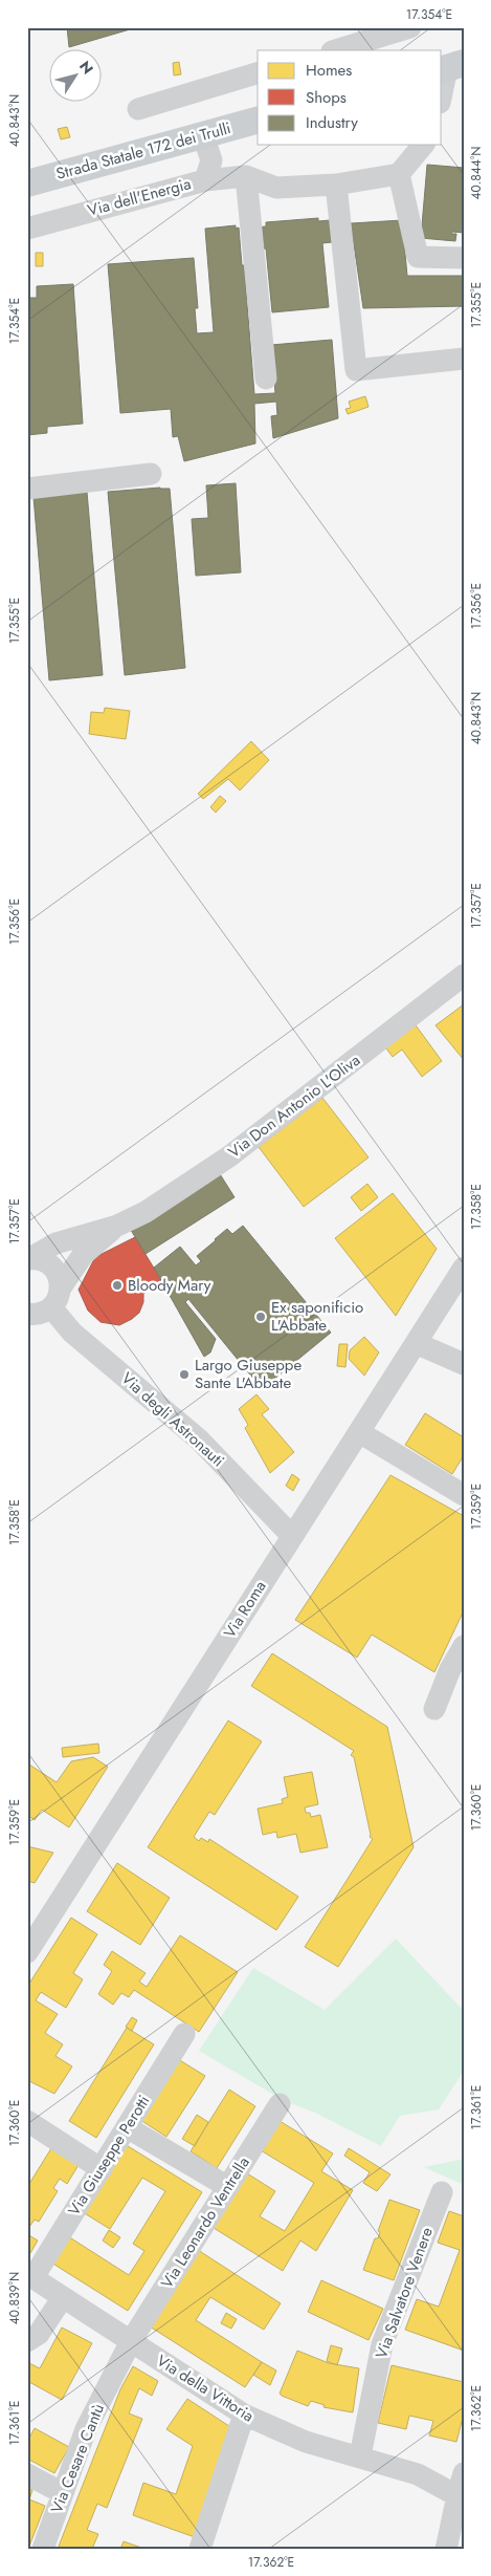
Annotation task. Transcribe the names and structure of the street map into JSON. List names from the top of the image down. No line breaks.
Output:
{"streets":{"main road":["Strada Statale 172 dei Trulli"],"street":["Via dell'Energia","Via Don Antonio L'Oliva","Via degli Astronauti","Via Roma","Via Giuseppe Perotti","Via Leonardo Ventrella","Via Salvatore Venere","Via della Vittoria","Via Cesare Cantù"]},"crossings":[["Strada Statale 172 dei Trulli","Via dell'Energia"],["Via Don Antonio L'Oliva","Via degli Astronauti"],["Via degli Astronauti","Via Roma"],["Via Giuseppe Perotti","Via della Vittoria"],["Via Leonardo Ventrella","Via della Vittoria"],["Via Leonardo Ventrella","Via Cesare Cantù"],["Via Salvatore Venere","Via della Vittoria"],["Via della Vittoria","Via Cesare Cantù"]],"places":["Bloody Mary","Ex saponificio L'Abbate","Largo Giuseppe Sante L'Abbate"],"legend":["Homes","Shops","Industry"],"north":"top right","coordinates":["17.354°E","40.843°N","40.844°N","17.355°E","17.356°E","17.357°E","17.358°E","17.359°E","17.360°E","17.361°E","40.839°N","17.362°E"]}
